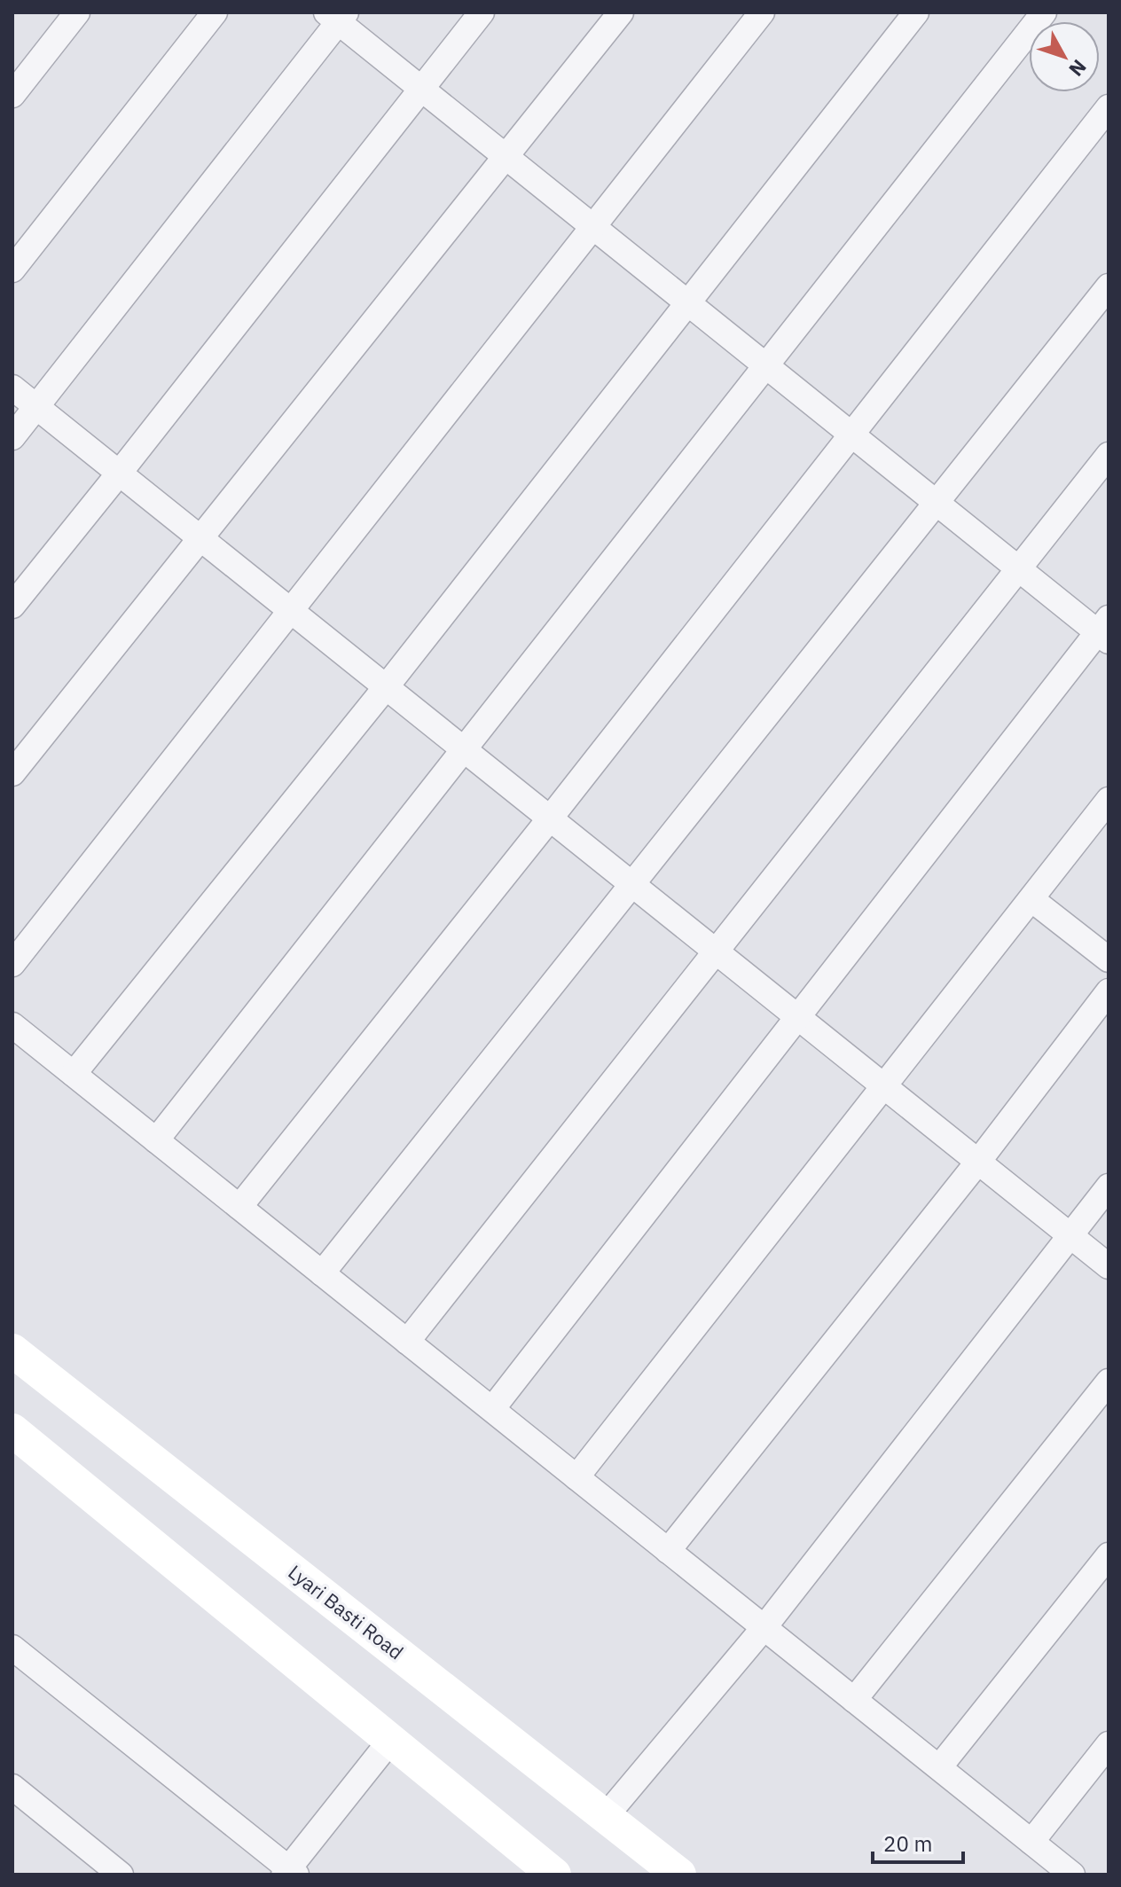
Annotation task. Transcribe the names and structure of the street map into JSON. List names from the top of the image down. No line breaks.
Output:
{"streets":{"main road":["Lyari Basti Road"]},"scale_bar":"20 m","north":"bottom right"}
